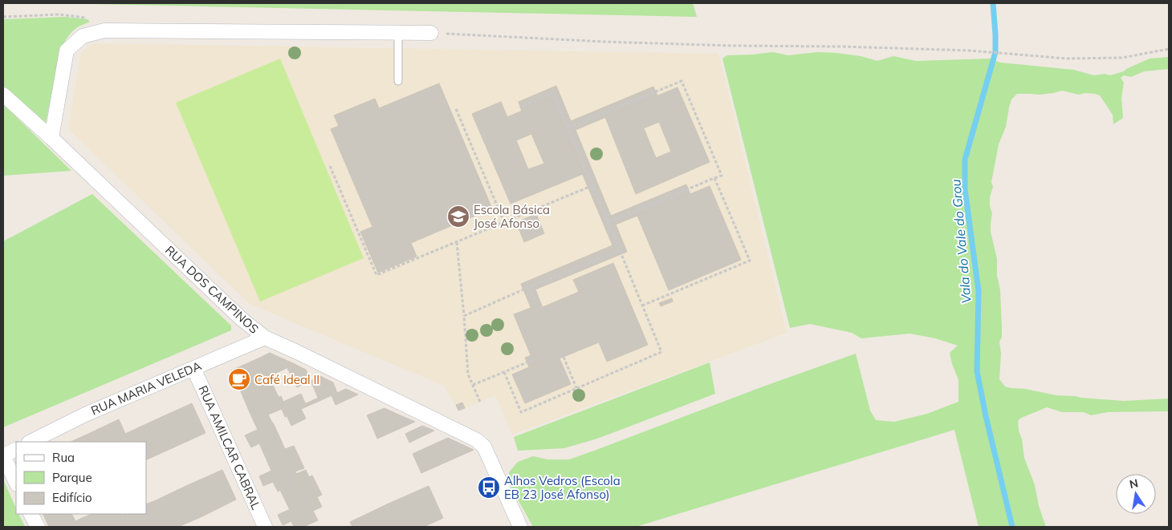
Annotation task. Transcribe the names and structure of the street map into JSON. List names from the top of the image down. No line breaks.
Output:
{"streets":{"street":["RUA DOS CAMPINOS","RUA MARIA VELEDA","RUA AMILCAR CABRAL"]},"crossings":[["RUA DOS CAMPINOS","RUA MARIA VELEDA"],["RUA MARIA VELEDA","RUA AMILCAR CABRAL"]],"water":["Vala do Vale do Grou"],"places":{"school or university":["Escola Básica José Afonso"],"cafe":["Café Ideal II"],"bus stop":["Alhos Vedros (Escola EB 23 José Afonso)"]},"legend":["Rua","Parque","Edifício"],"north":"top"}
